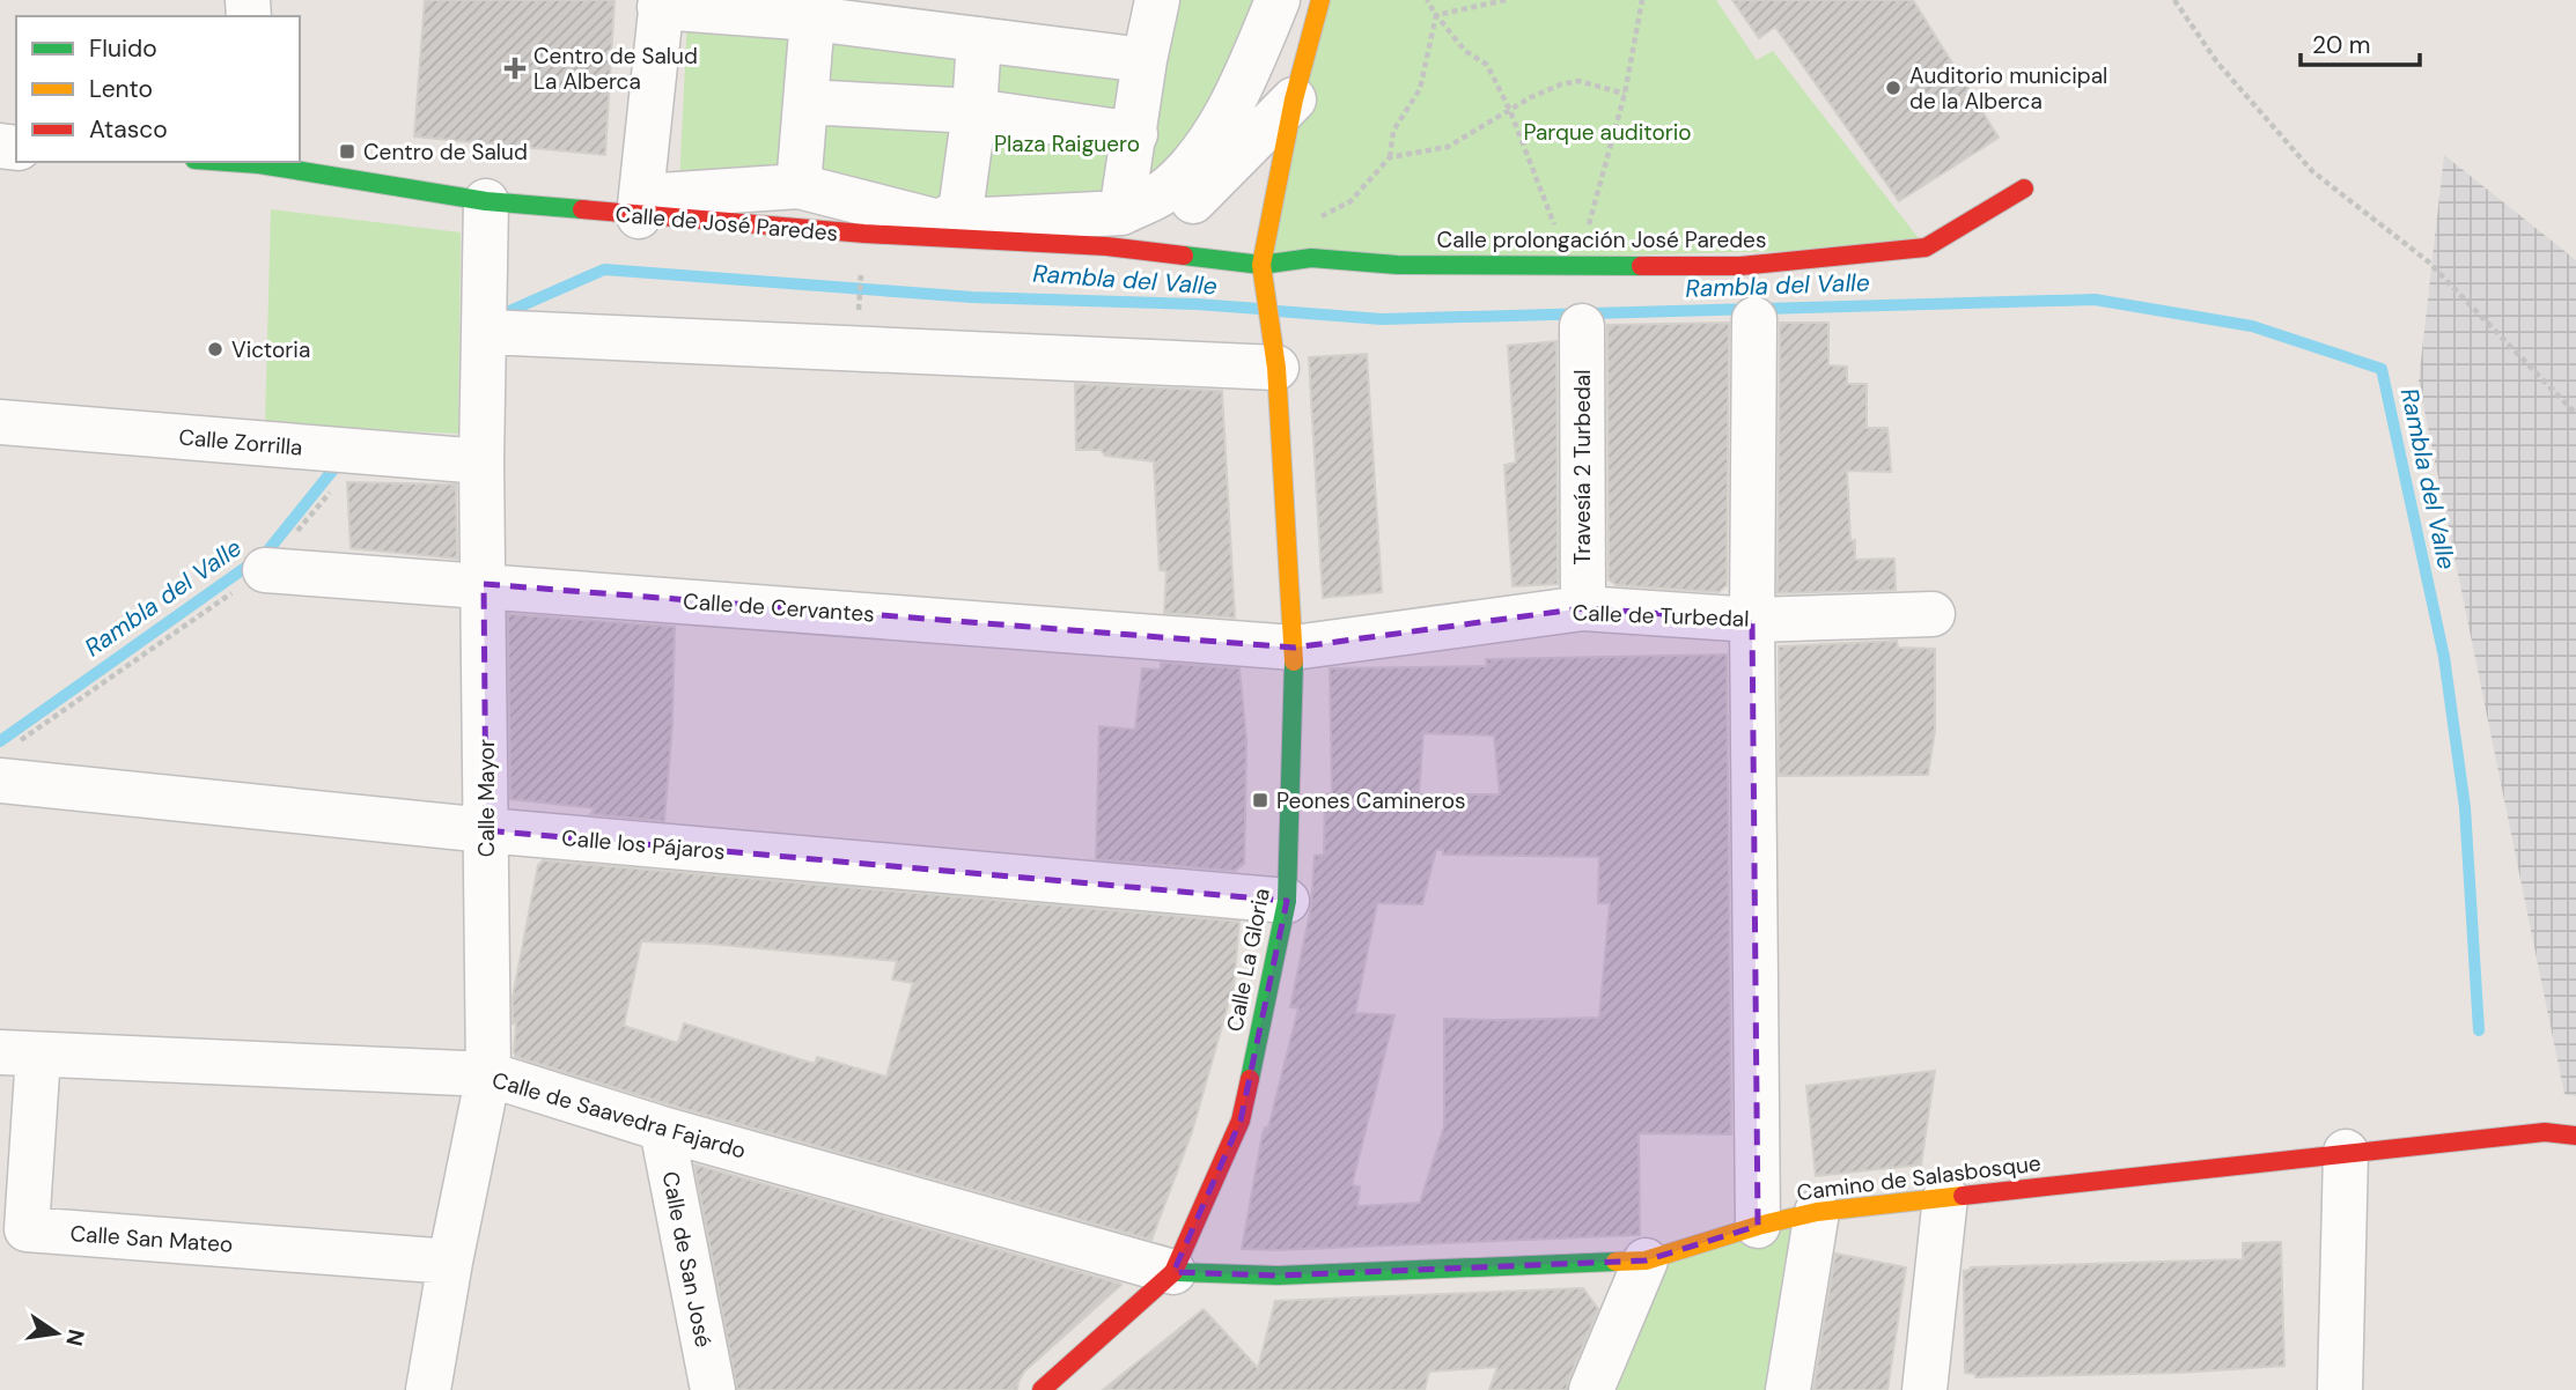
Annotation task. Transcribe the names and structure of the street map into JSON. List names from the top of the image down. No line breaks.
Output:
{"streets":{"street":["Calle de José Paredes","Calle prolongación José Paredes","Calle Zorrilla","Travesía 2 Turbedal","Calle de Cervantes","Calle de Turbedal","Calle Mayor","Calle los Pájaros","Calle La Gloria","Calle de Saavedra Fajardo","Camino de Salasbosque","Calle San Mateo","Calle de San José"]},"crossings":[["Calle de José Paredes","Calle prolongación José Paredes"],["Calle de José Paredes","Calle Mayor"],["Calle de José Paredes","Calle La Gloria"],["Calle prolongación José Paredes","Calle La Gloria"],["Calle Zorrilla","Calle Mayor"],["Travesía 2 Turbedal","Calle de Turbedal"],["Calle de Cervantes","Calle de Turbedal"],["Calle de Cervantes","Calle Mayor"],["Calle de Cervantes","Calle La Gloria"],["Calle de Turbedal","Calle La Gloria"],["Calle Mayor","Calle los Pájaros"],["Calle Mayor","Calle de Saavedra Fajardo"],["Calle Mayor","Calle San Mateo"],["Calle los Pájaros","Calle La Gloria"],["Calle La Gloria","Calle de Saavedra Fajardo"],["Calle La Gloria","Camino de Salasbosque"],["Calle de Saavedra Fajardo","Camino de Salasbosque"],["Calle de Saavedra Fajardo","Calle San Mateo"],["Calle de Saavedra Fajardo","Calle de San José"]],"water":["Rambla del Valle"],"parks":["Parque auditorio","Plaza Raiguero"],"places":{"health":["Centro de Salud La Alberca"],"other":["Auditorio municipal de la Alberca","Victoria"],"transit":["Centro de Salud","Peones Camineros"]},"legend":["Fluido","Lento","Atasco"],"scale_bar":"20 m","north":"right"}
